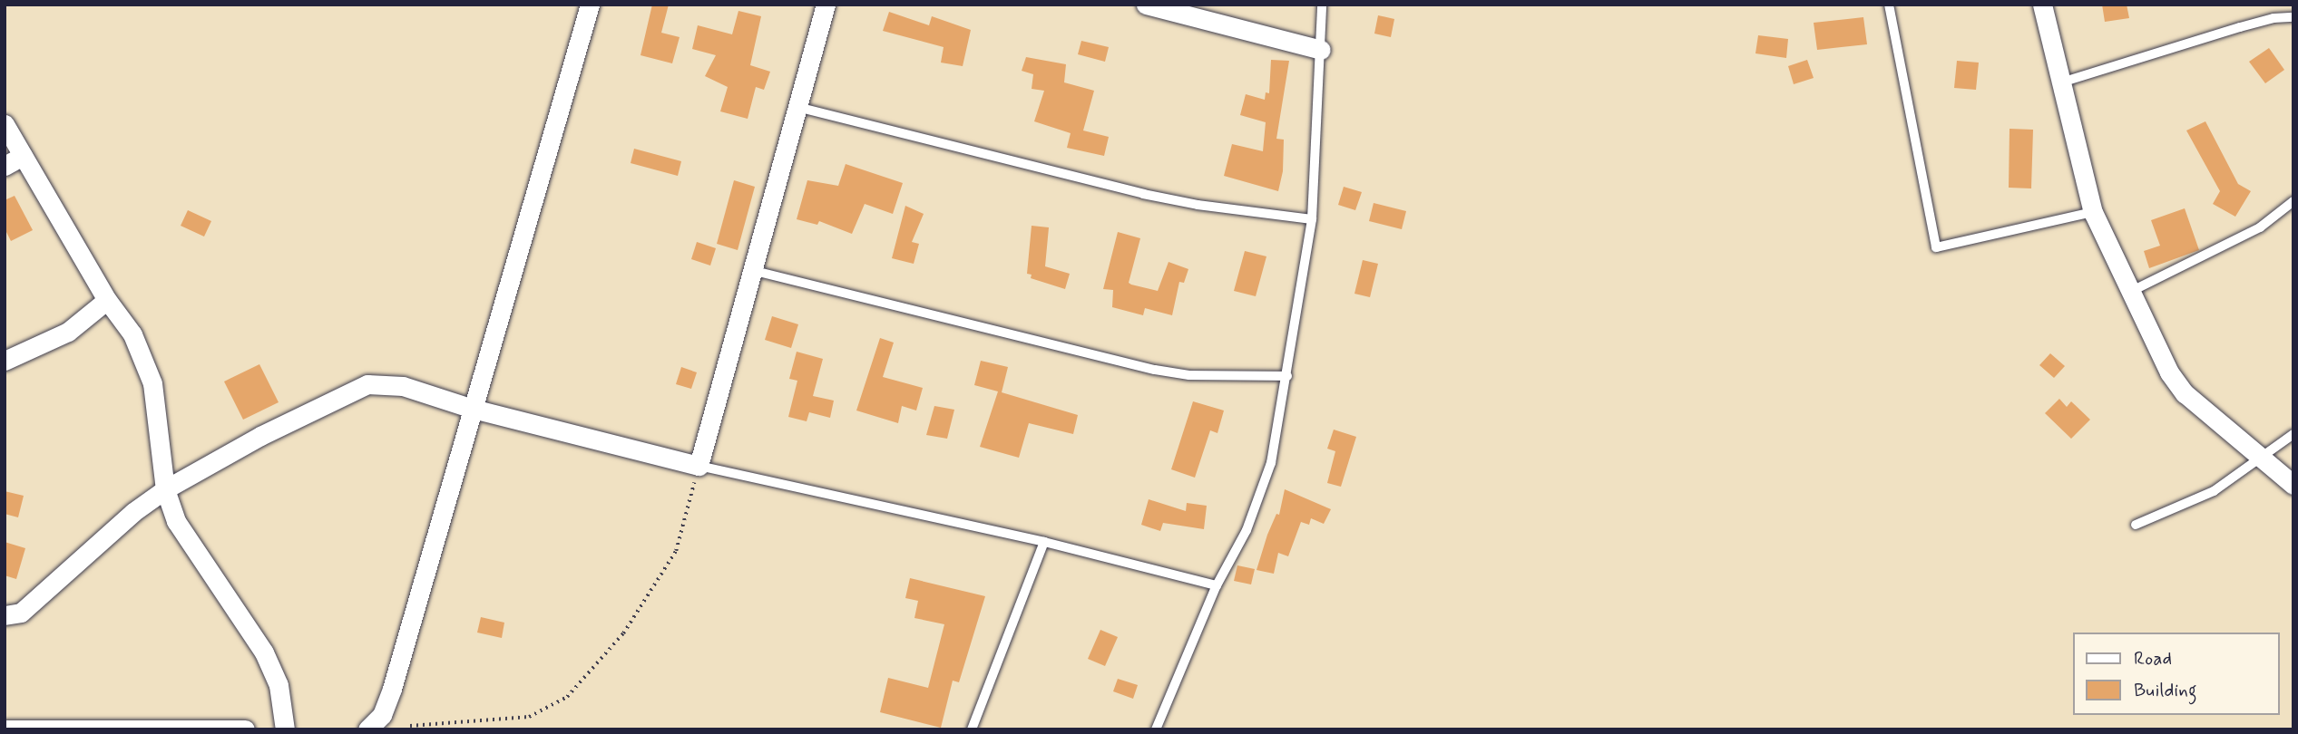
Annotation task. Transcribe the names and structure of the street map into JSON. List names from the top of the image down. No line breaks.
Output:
{"legend":["Road","Building"]}
